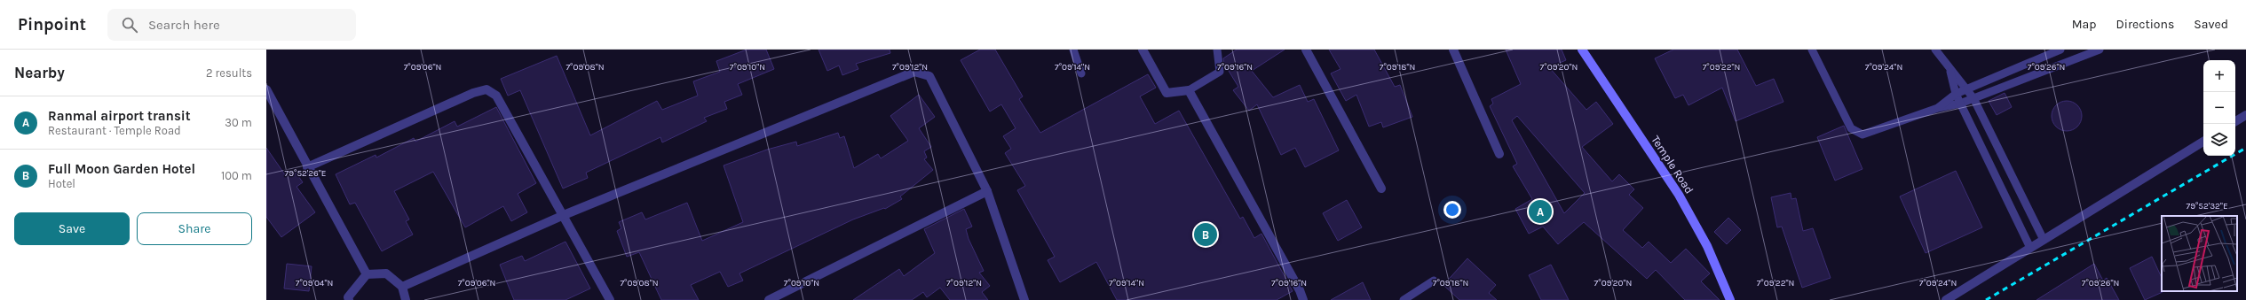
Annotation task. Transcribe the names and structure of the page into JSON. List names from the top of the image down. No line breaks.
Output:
{"streets":{"street":["Temple Road"]},"page":{"header":"Pinpoint","search":"Search here","nav":["Map","Directions","Saved"],"heading":["Nearby","2 results"],"map_buttons":["+","−"],"list":[{"mark":"A","name":"Ranmal airport transit","note":"Restaurant · Temple Road","value":"30 m"},{"mark":"B","name":"Full Moon Garden Hotel","note":"Hotel","value":"100 m"}],"pins":["A","B"],"buttons":["Save","Share"]},"coordinates":["7°09'06\"N","7°09'08\"N","7°09'10\"N","7°09'12\"N","7°09'14\"N","7°09'18\"N","7°09'20\"N","7°09'24\"N","7°09'16\"N","7°09'22\"N","7°09'26\"N","79°52'26\"E","79°52'32\"E","7°09'04\"N"]}
